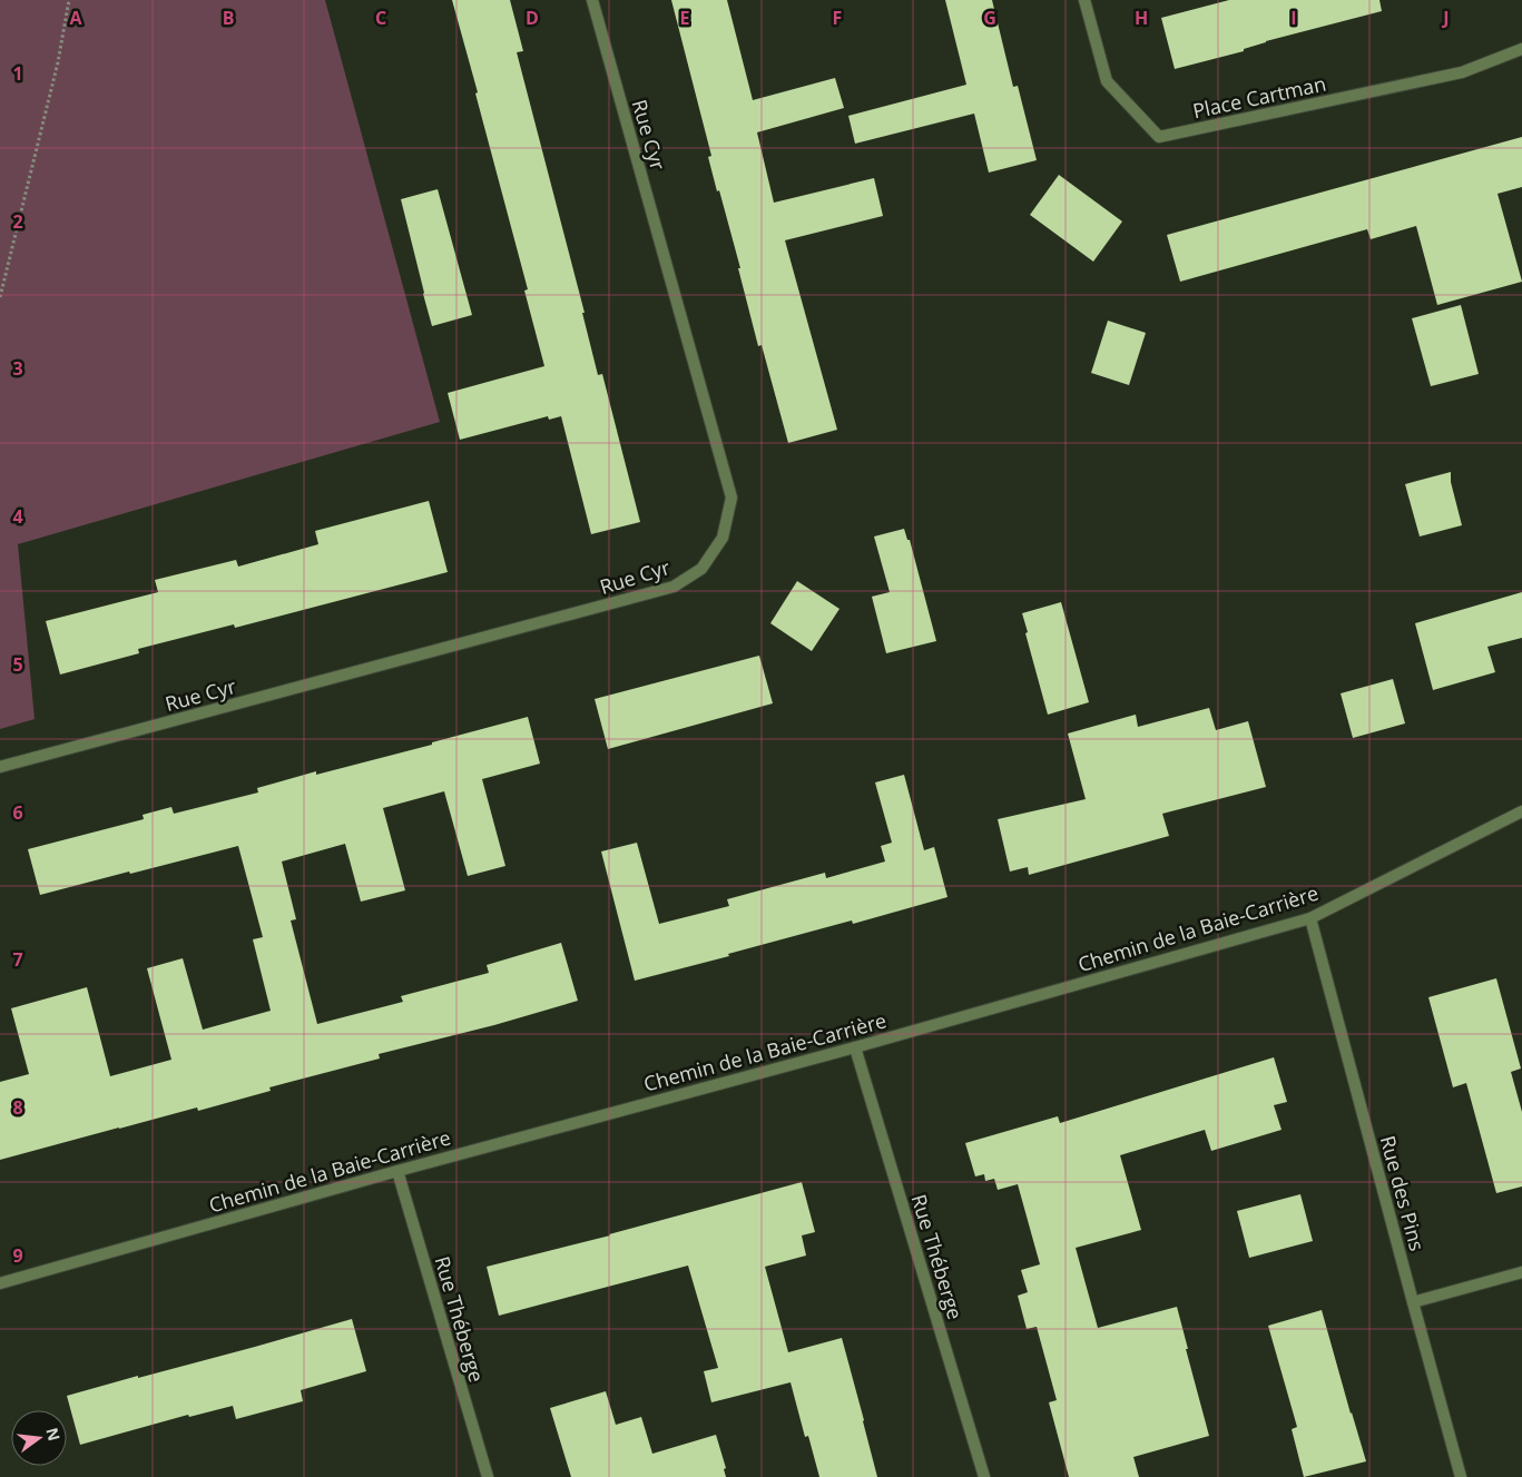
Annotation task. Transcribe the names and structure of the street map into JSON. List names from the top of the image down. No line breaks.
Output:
{"streets":{"street":["Place Cartman","Rue Cyr","Chemin de la Baie-Carrière","Rue des Pins","Rue Théberge"]},"crossings":[["Chemin de la Baie-Carrière","Rue des Pins"],["Chemin de la Baie-Carrière","Rue Théberge"]],"north":"right","grid":{"columns":["A","B","C","D","E","F","G","H","I","J"],"rows":["1","2","3","4","5","6","7","8","9"]}}
